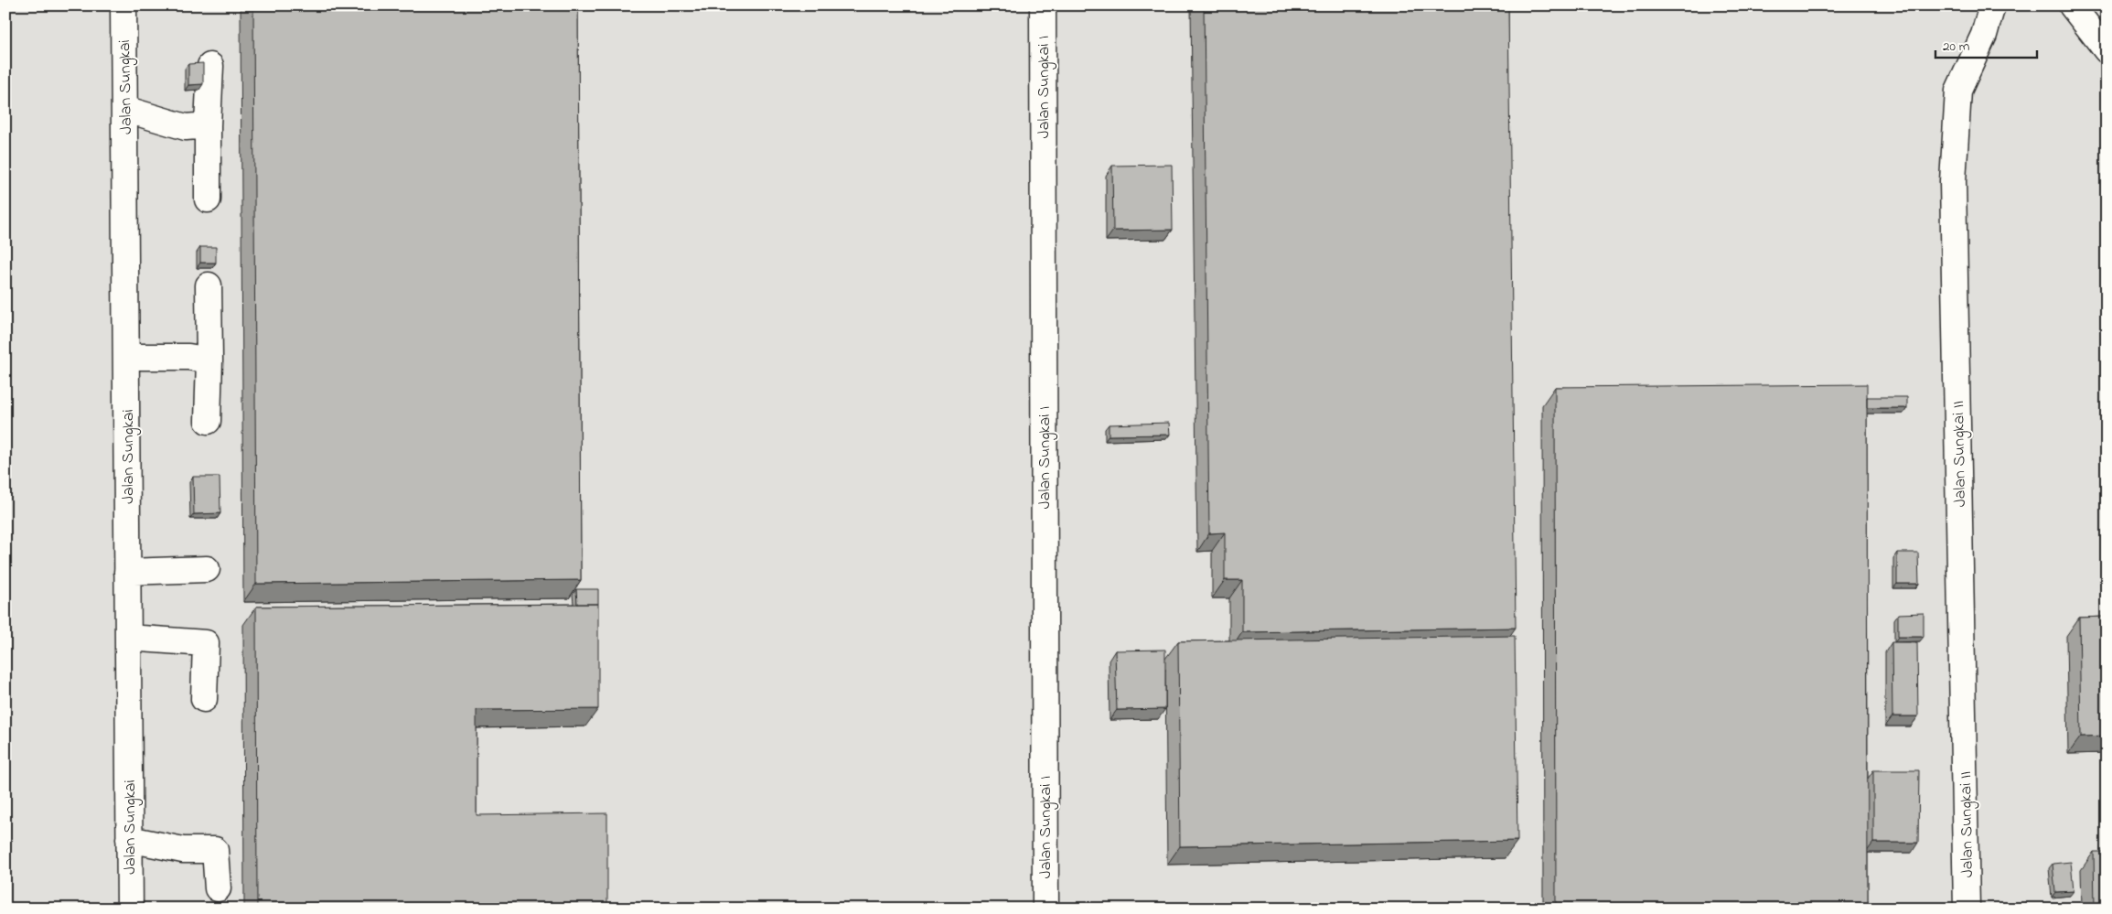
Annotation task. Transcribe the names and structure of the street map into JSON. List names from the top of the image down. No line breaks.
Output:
{"streets":{"street":["Jalan Sungkai","Jalan Sungkai I","Jalan Sungkai II"]},"scale_bar":"20 m"}
